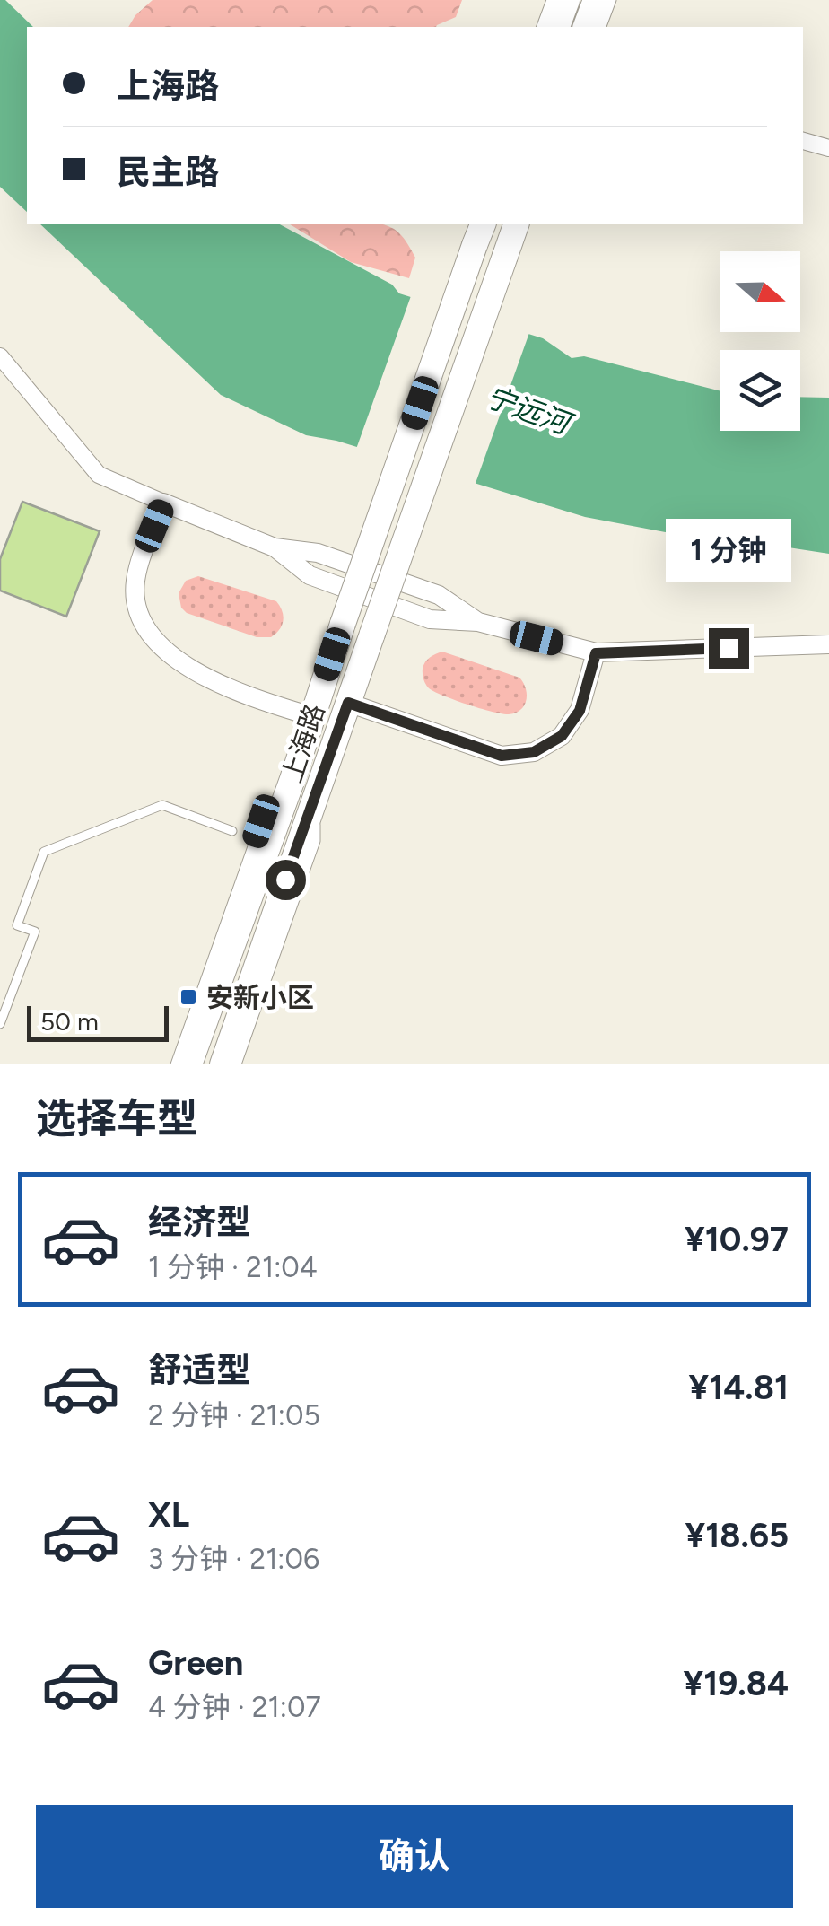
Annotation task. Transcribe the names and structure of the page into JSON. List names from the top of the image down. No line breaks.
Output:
{"streets":{"highway":["上海路"]},"water":["宁远河"],"places":{"transit":["安新小区"]},"scale_bar":"50 m","north":"right","page":{"banner":["上海路","民主路"],"bubble":"1 分钟","scale":"50 m","heading":"选择车型","list":[{"name":"经济型","note":"1 分钟 · 21:04","value":"¥10.97"},{"name":"舒适型","note":"2 分钟 · 21:05","value":"¥14.81"},{"name":"XL","note":"3 分钟 · 21:06","value":"¥18.65"},{"name":"Green","note":"4 分钟 · 21:07","value":"¥19.84"}],"buttons":"确认"}}
